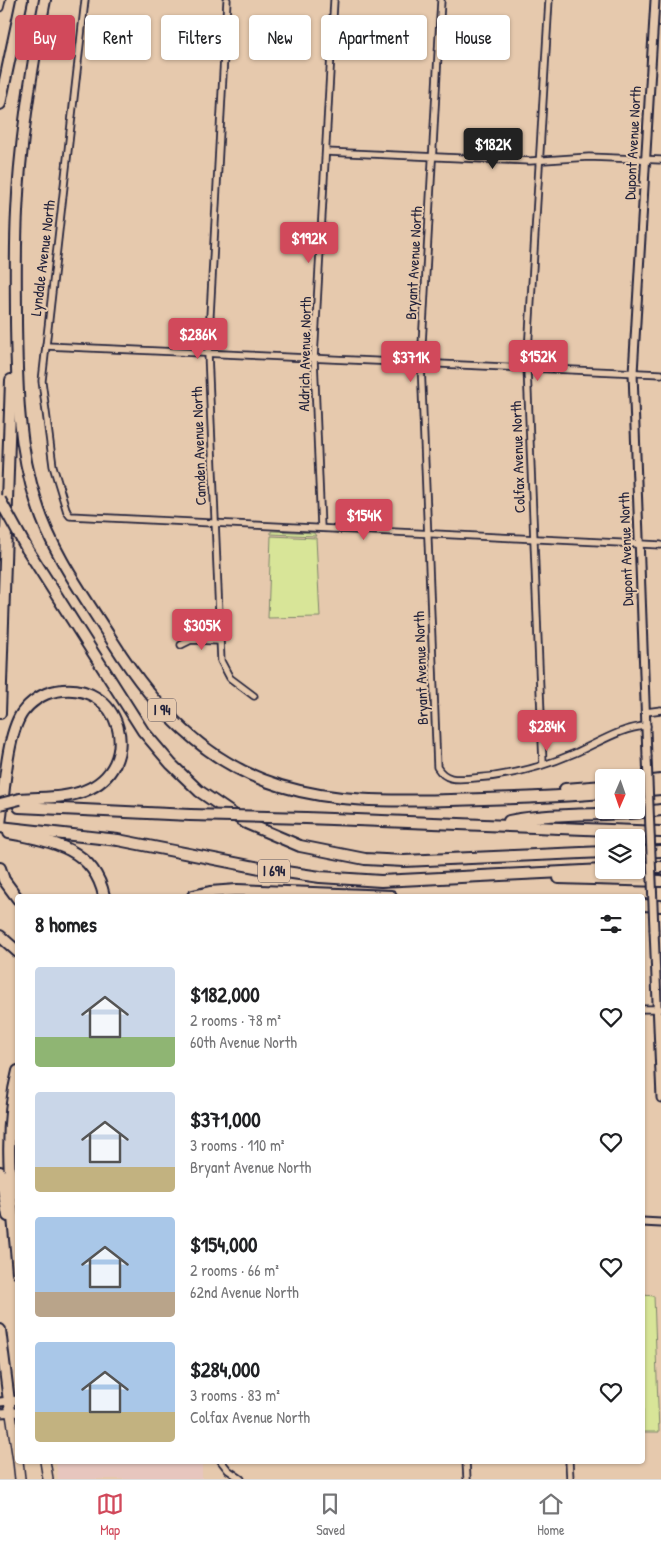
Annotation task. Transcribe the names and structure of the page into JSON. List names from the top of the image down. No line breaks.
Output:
{"streets":{"highway":["I 94","I 694"],"street":["Dupont Avenue North","Lyndale Avenue North","Bryant Avenue North","Aldrich Avenue North","Camden Avenue North","Colfax Avenue North"]},"crossings":[["Lyndale Avenue North","Camden Avenue North"],["Bryant Avenue North","Colfax Avenue North"]],"north":"bottom","page":{"chip":["Buy","Rent","Filters","New","Apartment","House"],"price":["$182K","$192K","$286K","$152K","$371K","$154K","$305K","$284K"],"heading":"8 homes","list":[{"name":"$182,000","note":"2 rooms · 78 m² · 60th Avenue North"},{"name":"$371,000","note":"3 rooms · 110 m² · Bryant Avenue North"},{"name":"$154,000","note":"2 rooms · 66 m² · 62nd Avenue North"},{"name":"$284,000","note":"3 rooms · 83 m² · Colfax Avenue North"}],"tabs":["Map","Saved","Home"]}}
